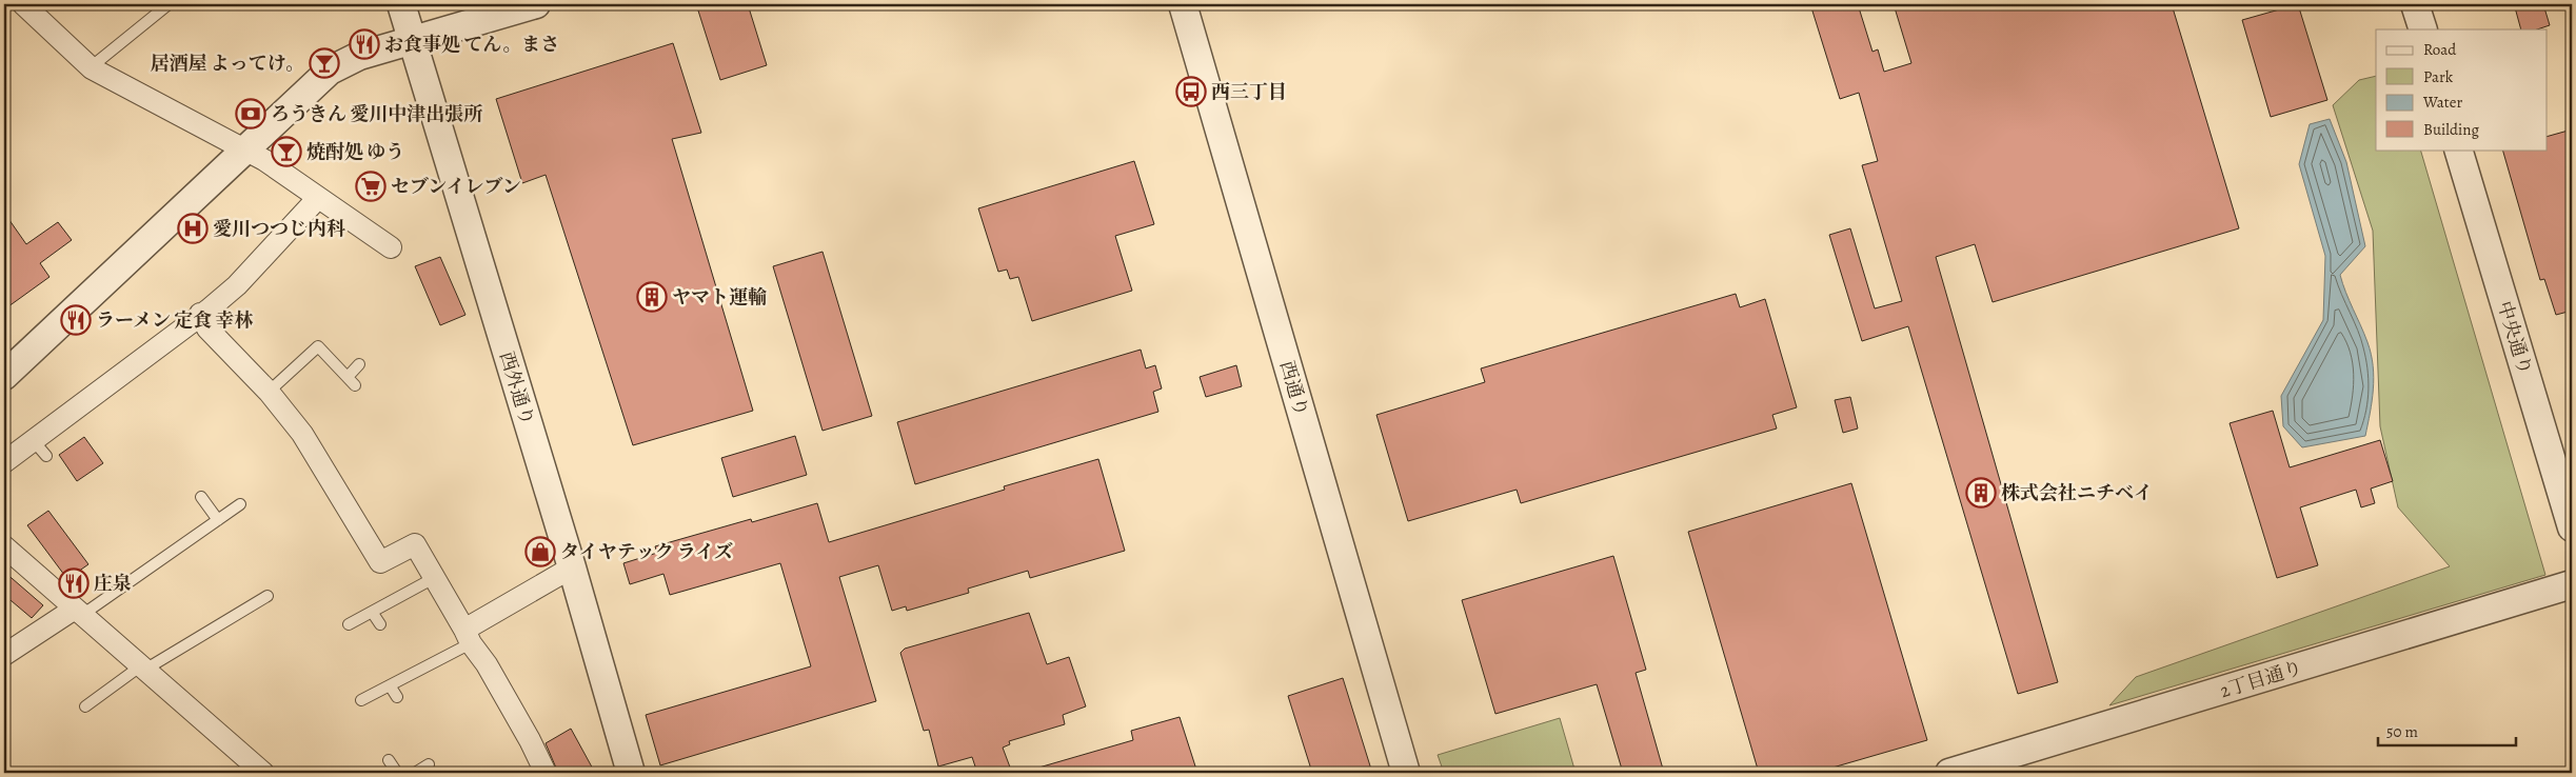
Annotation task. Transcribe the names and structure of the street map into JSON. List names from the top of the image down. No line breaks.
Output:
{"streets":{"street":["中央通り","西外通り","西通り","2丁目通り"]},"places":{"restaurant":["お食事処 てん。まさ","ラーメン 定食 幸林","庄泉"],"bar":["居酒屋 よってけ。","焼酎処 ゆう"],"bus stop":["西三丁目"],"bank":["ろうきん 愛川中津出張所"],"supermarket":["セブンイレブン"],"hospital":["愛川つつじ内科"],"building":["ヤマト運輸","株式会社ニチベイ"],"shop":["タイヤテック ライズ"]},"legend":["Road","Park","Water","Building"],"scale_bar":"50 m"}
